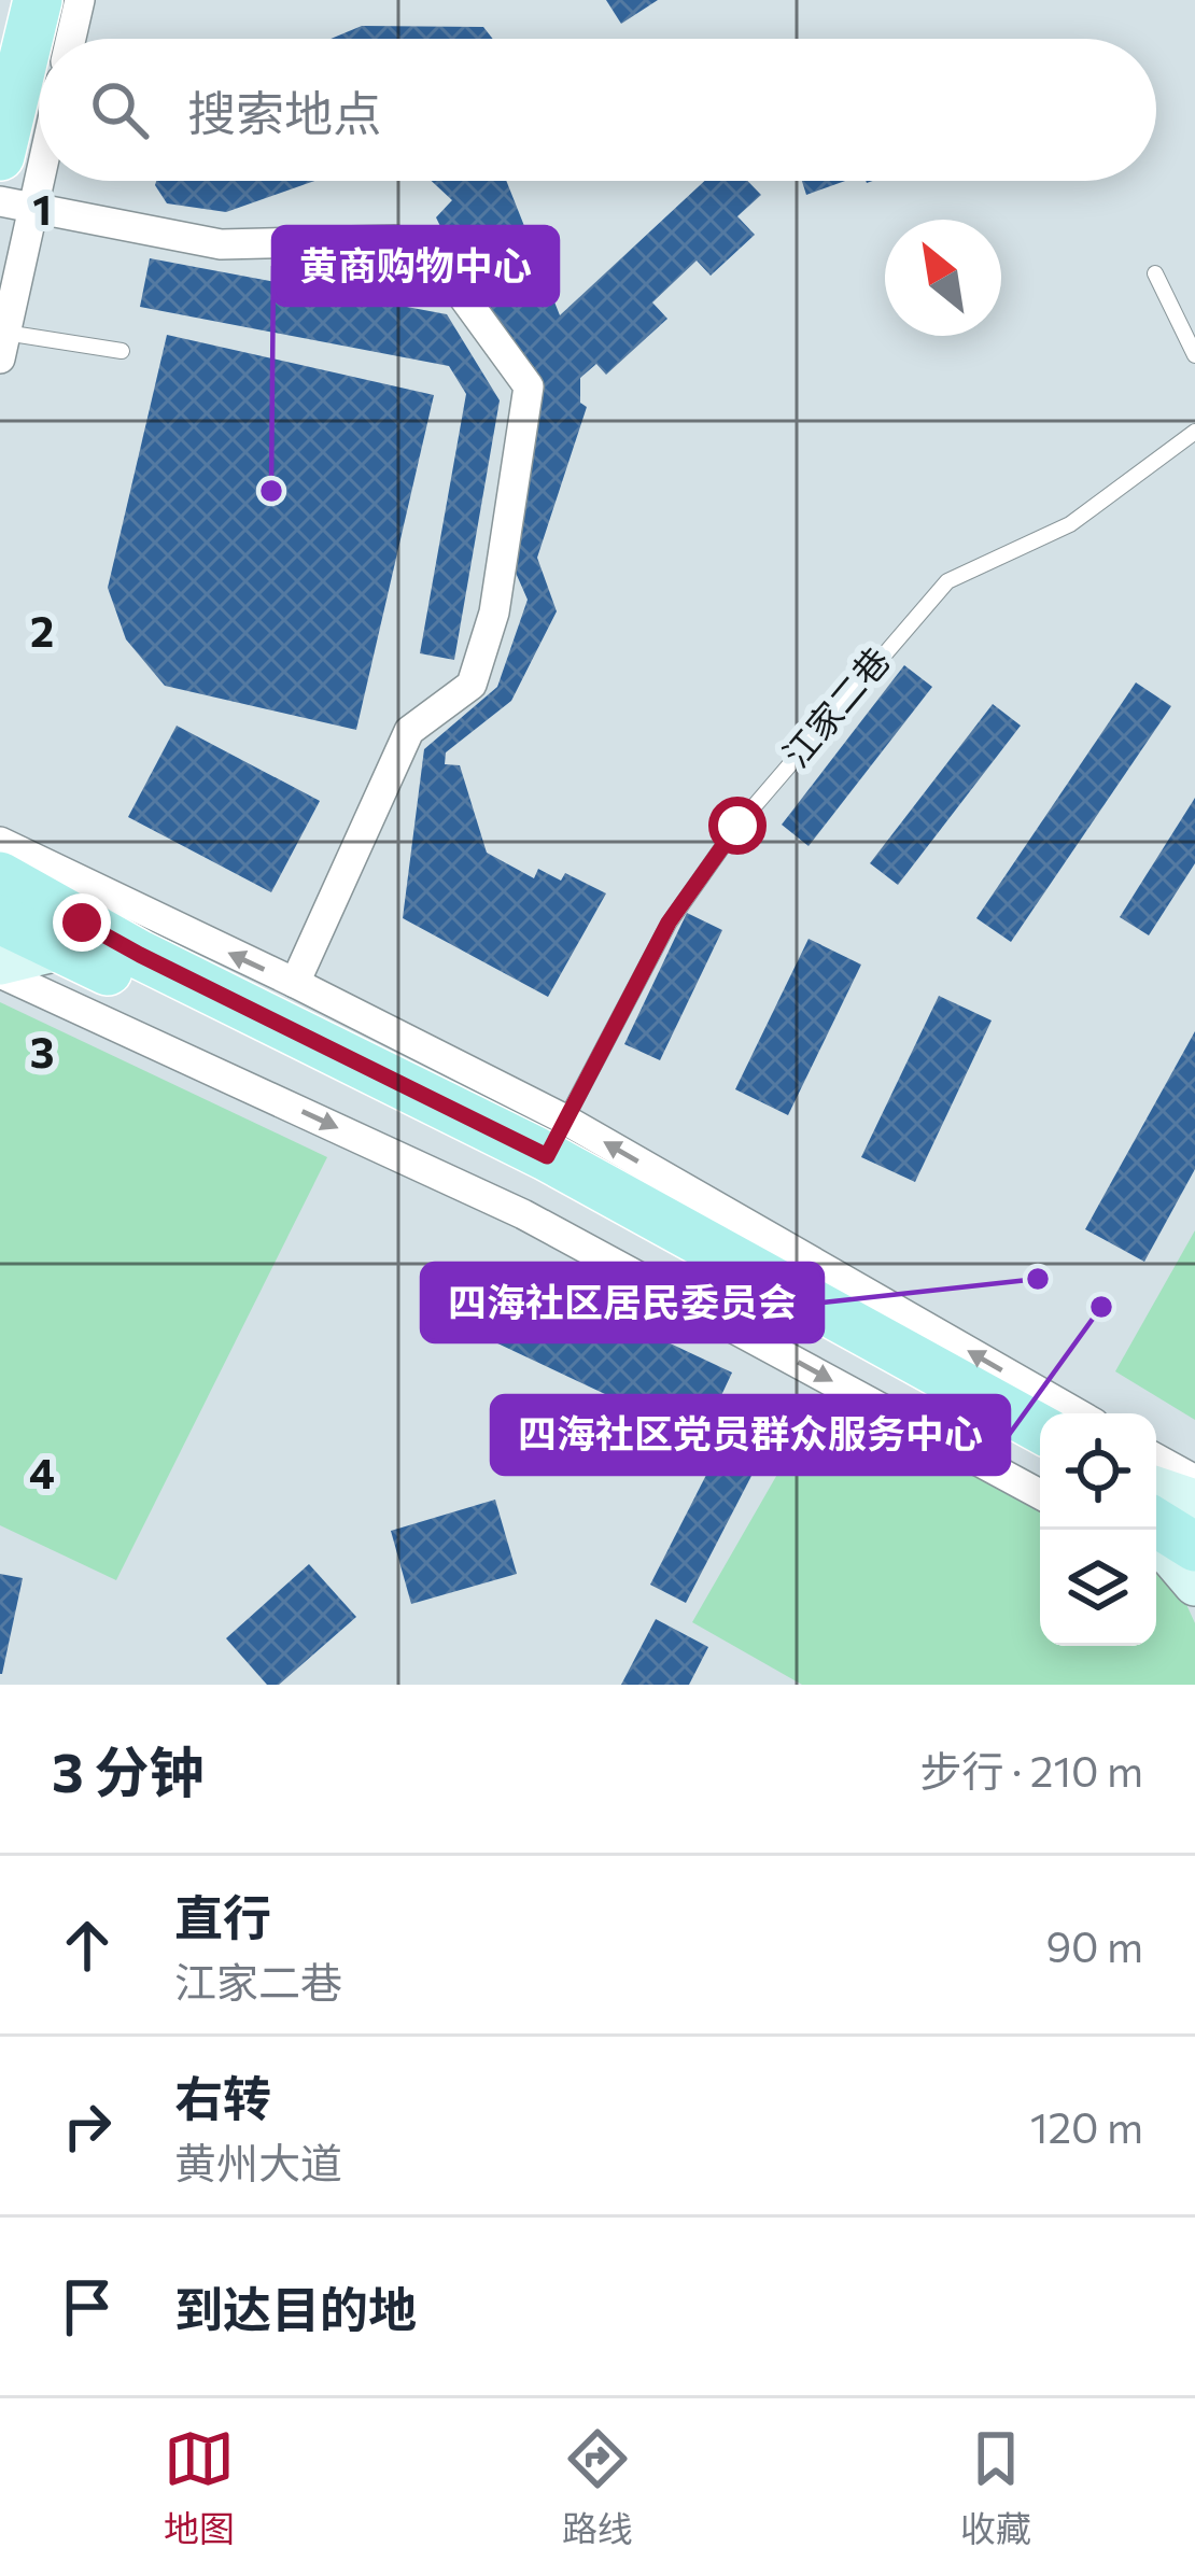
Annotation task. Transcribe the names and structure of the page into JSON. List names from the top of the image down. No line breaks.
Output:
{"streets":{"lane":["江家二巷"]},"places":["黄商购物中心","四海社区居民委员会","四海社区党员群众服务中心"],"north":"top left","page":{"search":"搜索地点","heading":["3 分钟","步行 · 210 m"],"list":[["直行","江家二巷","90 m"],["右转","黄州大道","120 m"],"到达目的地"],"nav":["地图","路线","收藏"]},"grid":{"rows":["1","2","3","4"]}}
